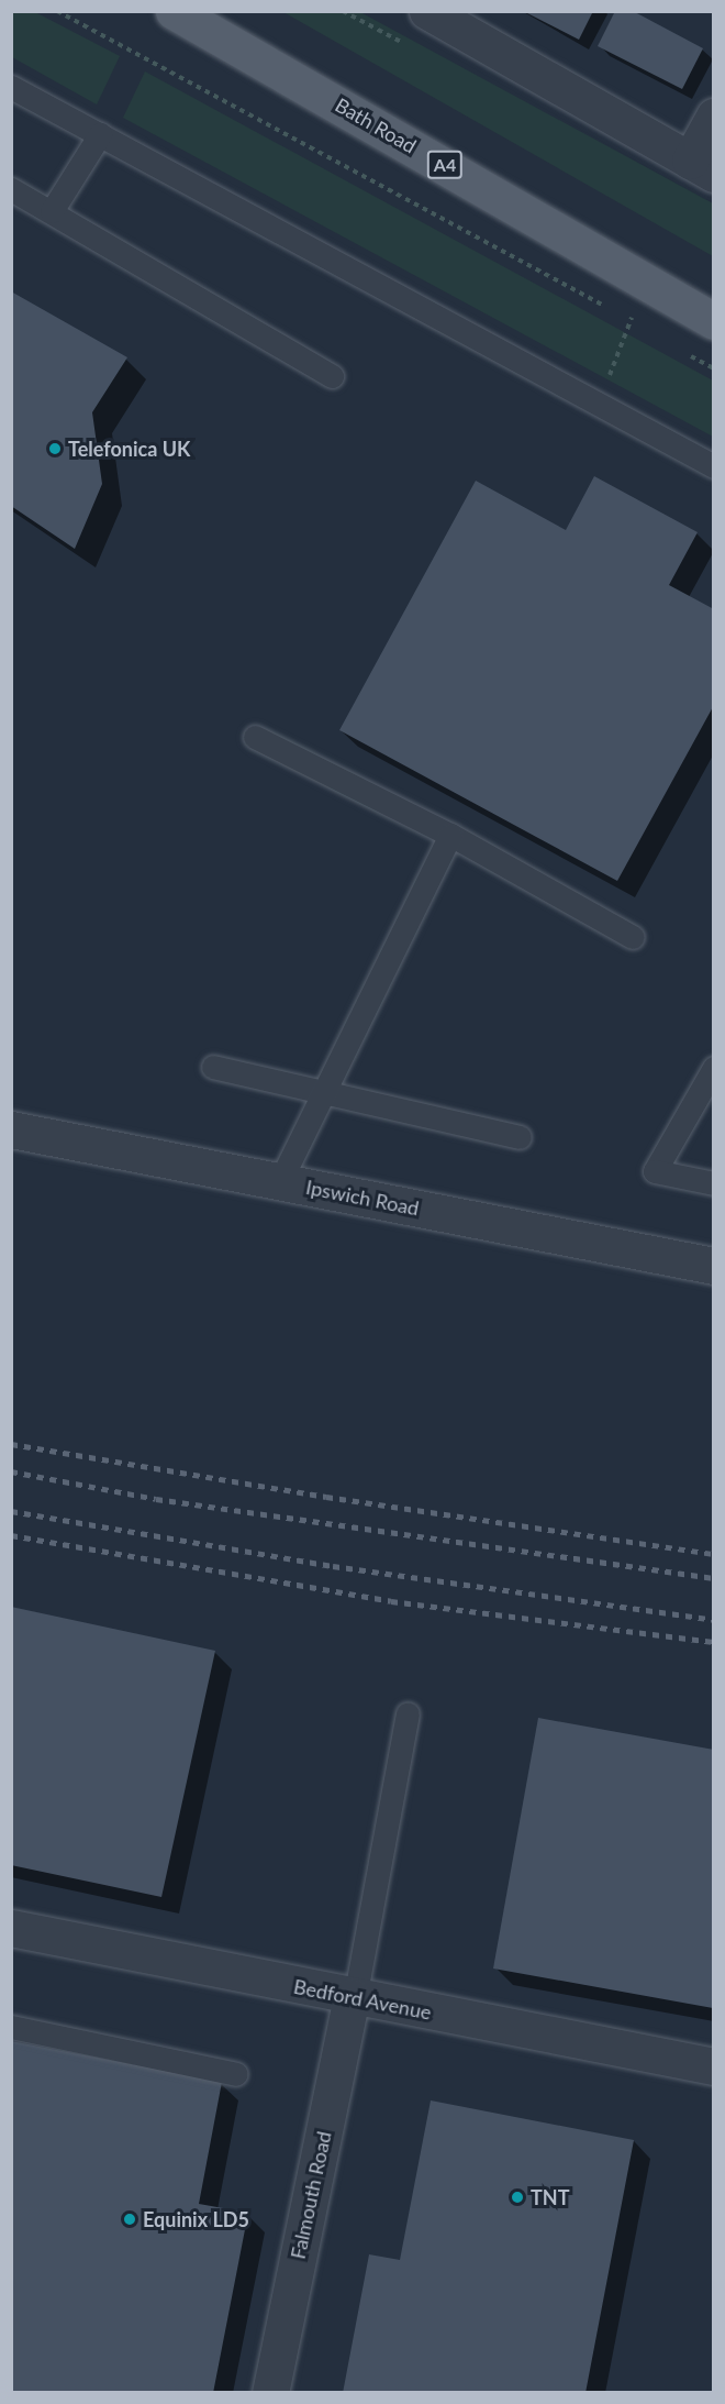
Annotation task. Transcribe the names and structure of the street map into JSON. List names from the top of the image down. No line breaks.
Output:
{"streets":{"main road":["Bath Road","A4"],"street":["Ipswich Road","Bedford Avenue","Falmouth Road"]},"crossings":[["Bedford Avenue","Falmouth Road"]],"places":["Telefonica UK","TNT","Equinix LD5"]}
